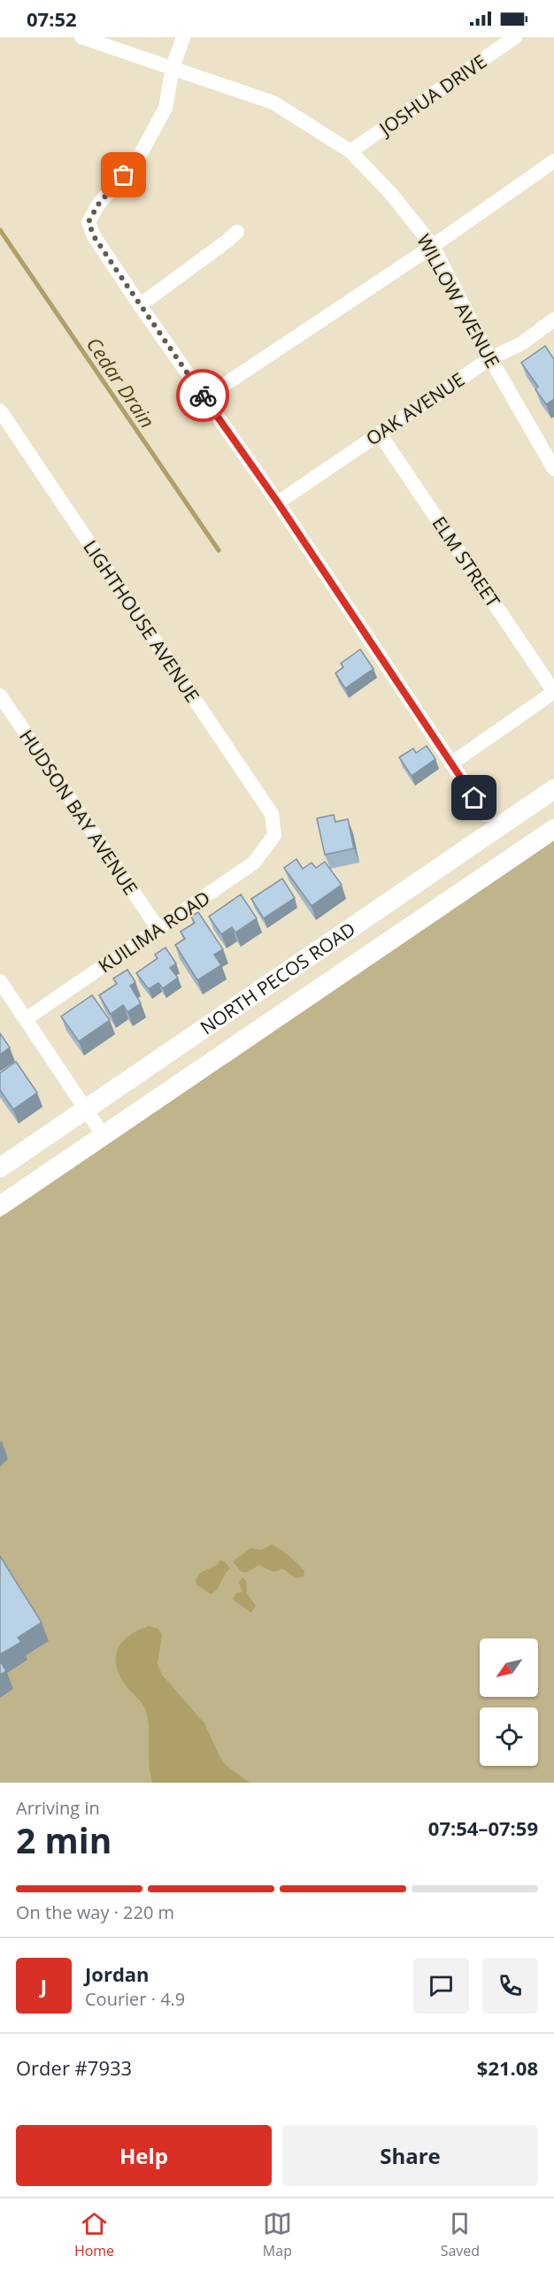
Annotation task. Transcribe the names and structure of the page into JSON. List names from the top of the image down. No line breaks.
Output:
{"streets":{"main road":["NORTH PECOS ROAD"],"street":["JOSHUA DRIVE","WILLOW AVENUE","OAK AVENUE","ELM STREET","LIGHTHOUSE AVENUE","HUDSON BAY AVENUE","KUILIMA ROAD"]},"crossings":[["JOSHUA DRIVE","WILLOW AVENUE"],["WILLOW AVENUE","OAK AVENUE"],["OAK AVENUE","ELM STREET"],["LIGHTHOUSE AVENUE","KUILIMA ROAD"],["HUDSON BAY AVENUE","KUILIMA ROAD"]],"water":["Cedar Drain"],"north":"bottom left","page":{"status":"07:52","heading":["2 min","Arriving in","07:54–07:59"],"panel":["Jordan","Courier · 4.9","Order #7933","$21.08"],"bar":"On the way · 220 m","round":"J","buttons":["Help","Share"],"tabs":["Home","Map","Saved"]}}
